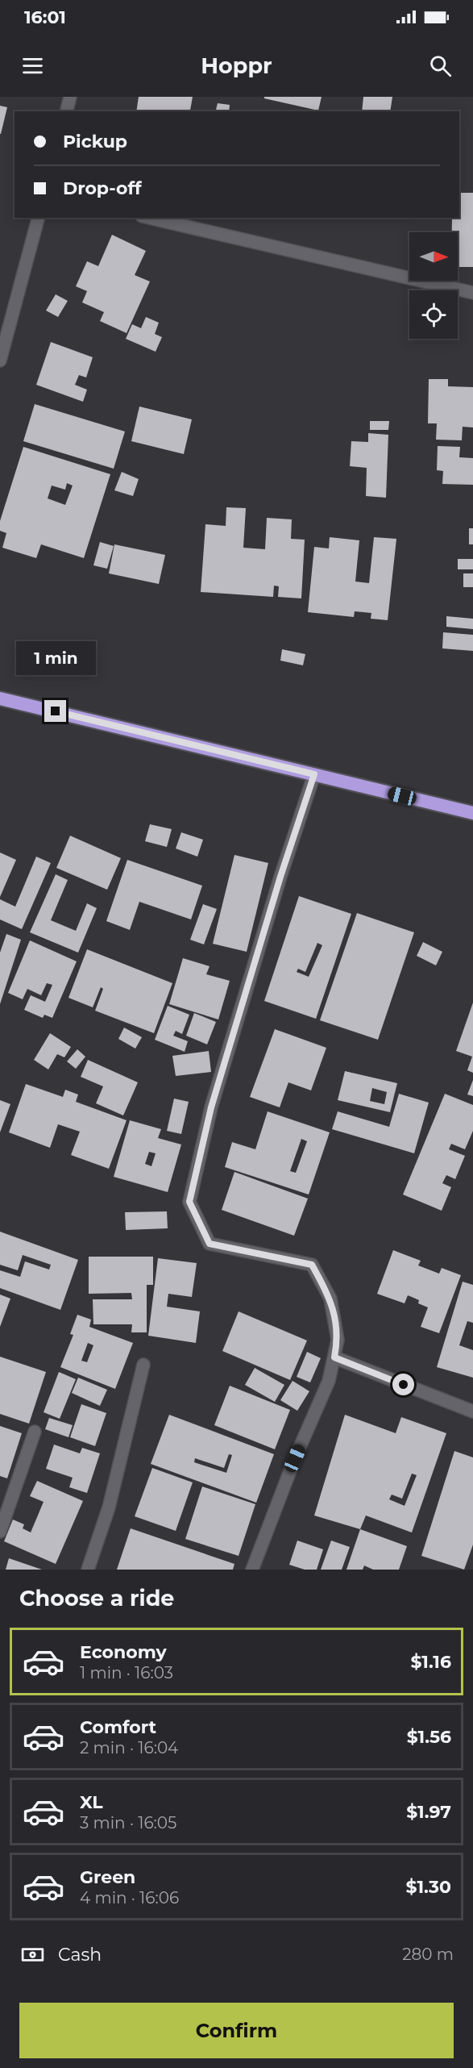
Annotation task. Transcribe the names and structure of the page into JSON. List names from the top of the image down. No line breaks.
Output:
{"north":"right","page":{"status":"16:01","header":"Hoppr","banner":["Pickup","Drop-off"],"bubble":"1 min","heading":"Choose a ride","list":[{"name":"Economy","note":"1 min · 16:03","value":"$1.16"},{"name":"Comfort","note":"2 min · 16:04","value":"$1.56"},{"name":"XL","note":"3 min · 16:05","value":"$1.97"},{"name":"Green","note":"4 min · 16:06","value":"$1.30"}],"pay":["Cash","280 m"],"buttons":"Confirm"}}
